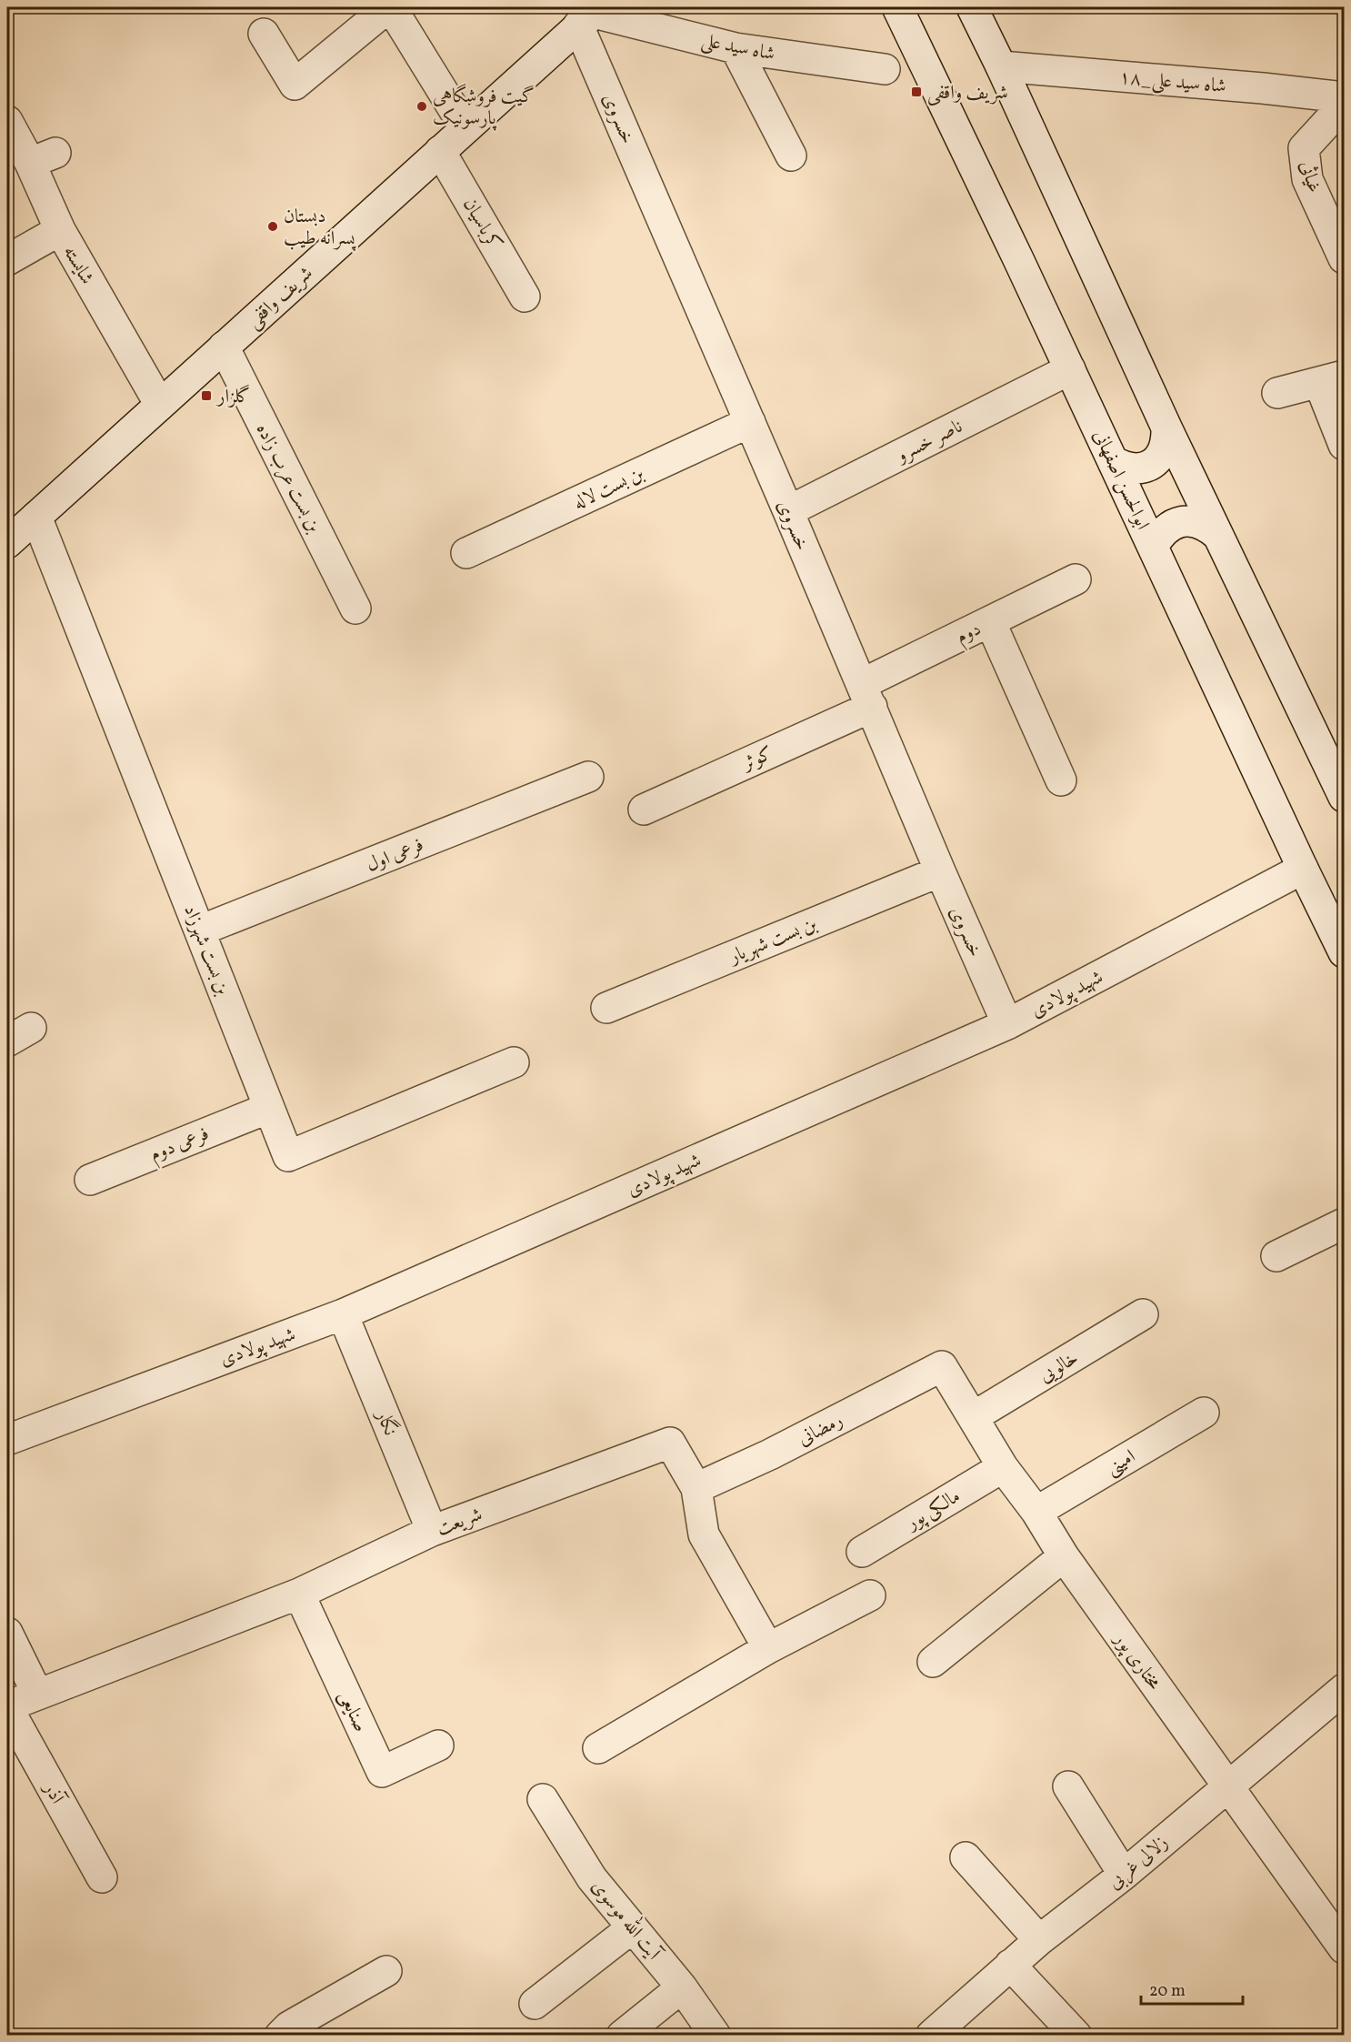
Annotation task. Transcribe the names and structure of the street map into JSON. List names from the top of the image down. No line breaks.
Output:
{"streets":{"street":["شاه سید علی","۱۸_شاه سید علی","خسروی","غیاثی","کرباسیان","شایسته","شریف واقفی","ناصر خسرو","بن بست عرب زاده","ابوالحسن اصفهانی","بن بست لاله","دوم","کوثر","فرعی اول","بن بست شهریار","بن بست شهرزاد","شهید پولادی","فرعی دوم","خالویی","نگار","رمضانی","امینی","مالکی پور","شریعت","مختاری پور","صنایعی","آذر","زلالی غربی","آیت الله موسوی"]},"crossings":[["شاه سید علی","خسروی"],["شاه سید علی","شریف واقفی"],["خسروی","شریف واقفی"],["خسروی","ناصر خسرو"],["خسروی","بن بست لاله"],["خسروی","دوم"],["خسروی","کوثر"],["خسروی","بن بست شهریار"],["خسروی","شهید پولادی"],["کرباسیان","شریف واقفی"],["شایسته","شریف واقفی"],["شریف واقفی","بن بست عرب زاده"],["شریف واقفی","بن بست شهرزاد"],["ناصر خسرو","ابوالحسن اصفهانی"],["ابوالحسن اصفهانی","شهید پولادی"],["دوم","کوثر"],["فرعی اول","بن بست شهرزاد"],["بن بست شهرزاد","فرعی دوم"],["شهید پولادی","نگار"],["خالویی","مختاری پور"],["نگار","شریعت"],["رمضانی","شریعت"],["رمضانی","مختاری پور"],["امینی","مختاری پور"],["مالکی پور","مختاری پور"],["شریعت","صنایعی"],["شریعت","آذر"],["مختاری پور","زلالی غربی"]],"places":{"transit":["شریف واقفی","گلزار"],"other":["گیت فروشگاهی پارسونیک","دبستان پسرانه طیب"]},"scale_bar":"20 m"}
